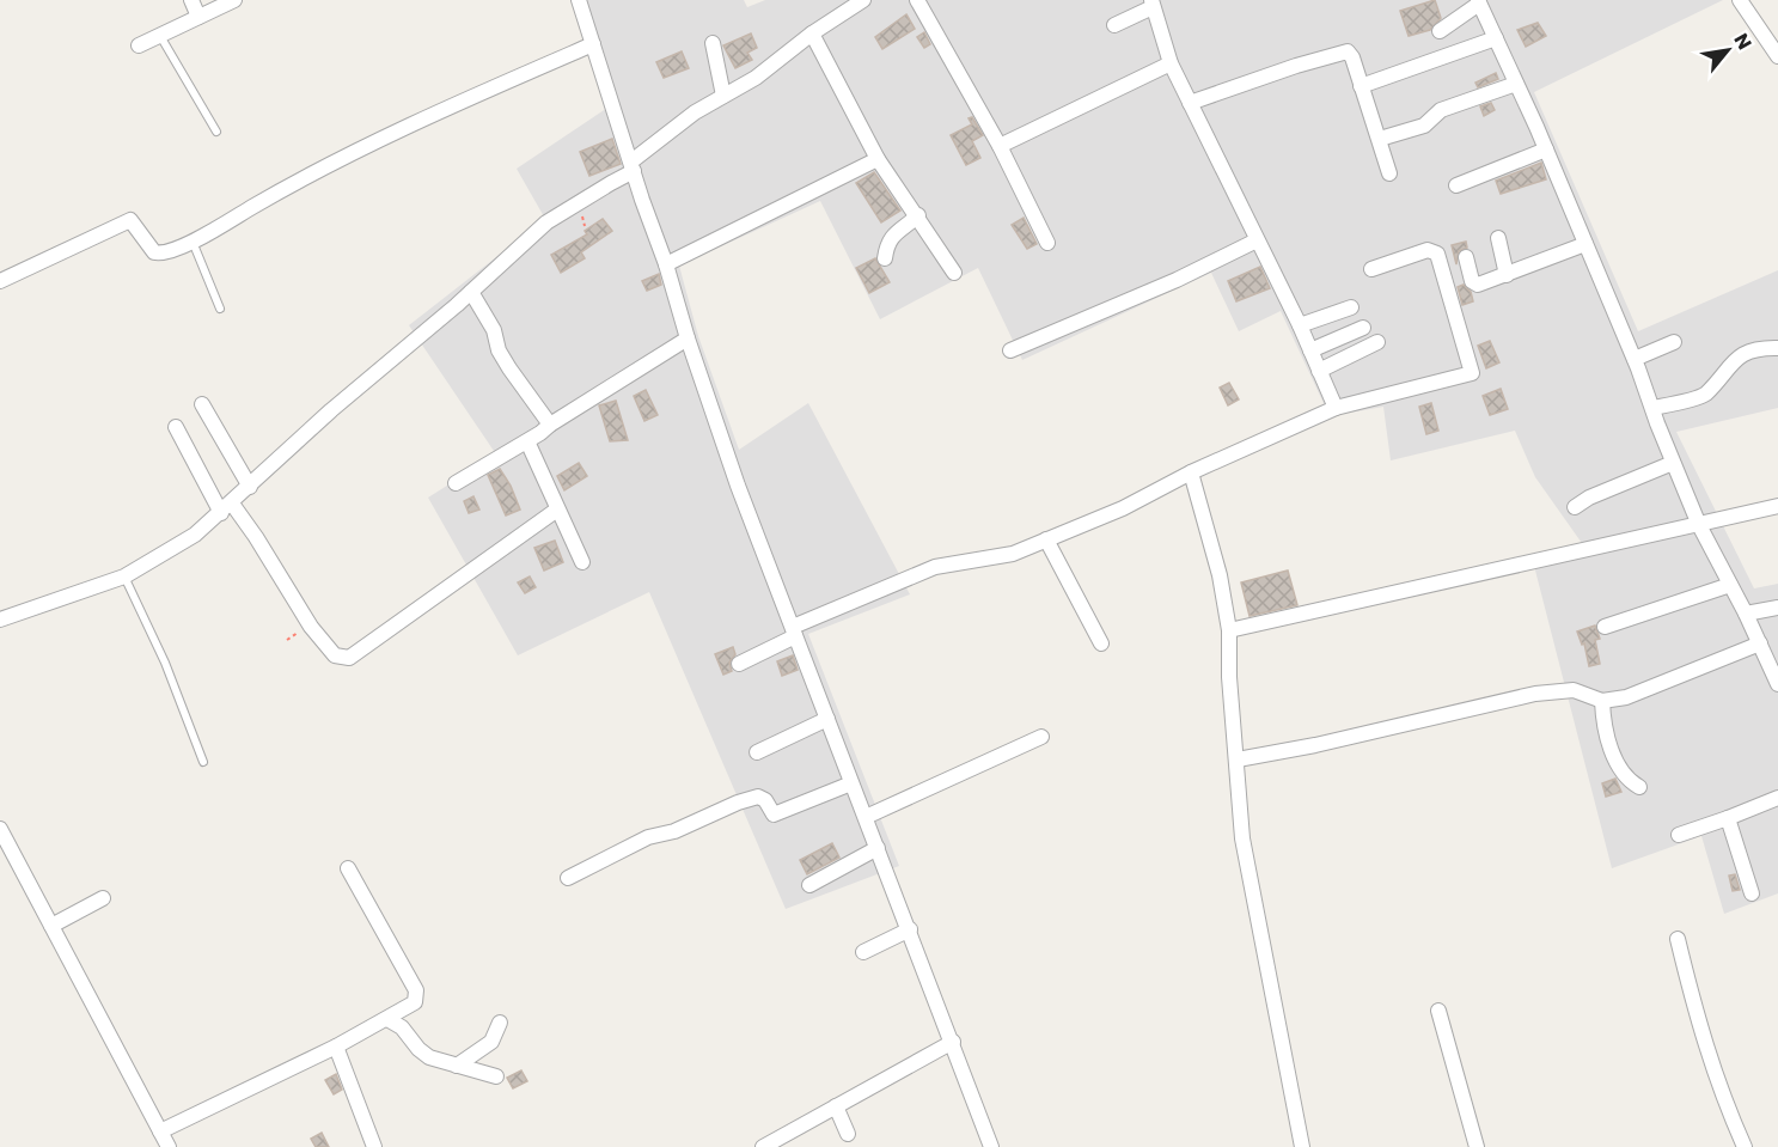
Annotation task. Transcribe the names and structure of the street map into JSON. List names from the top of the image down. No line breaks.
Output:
{"north":"top right"}
